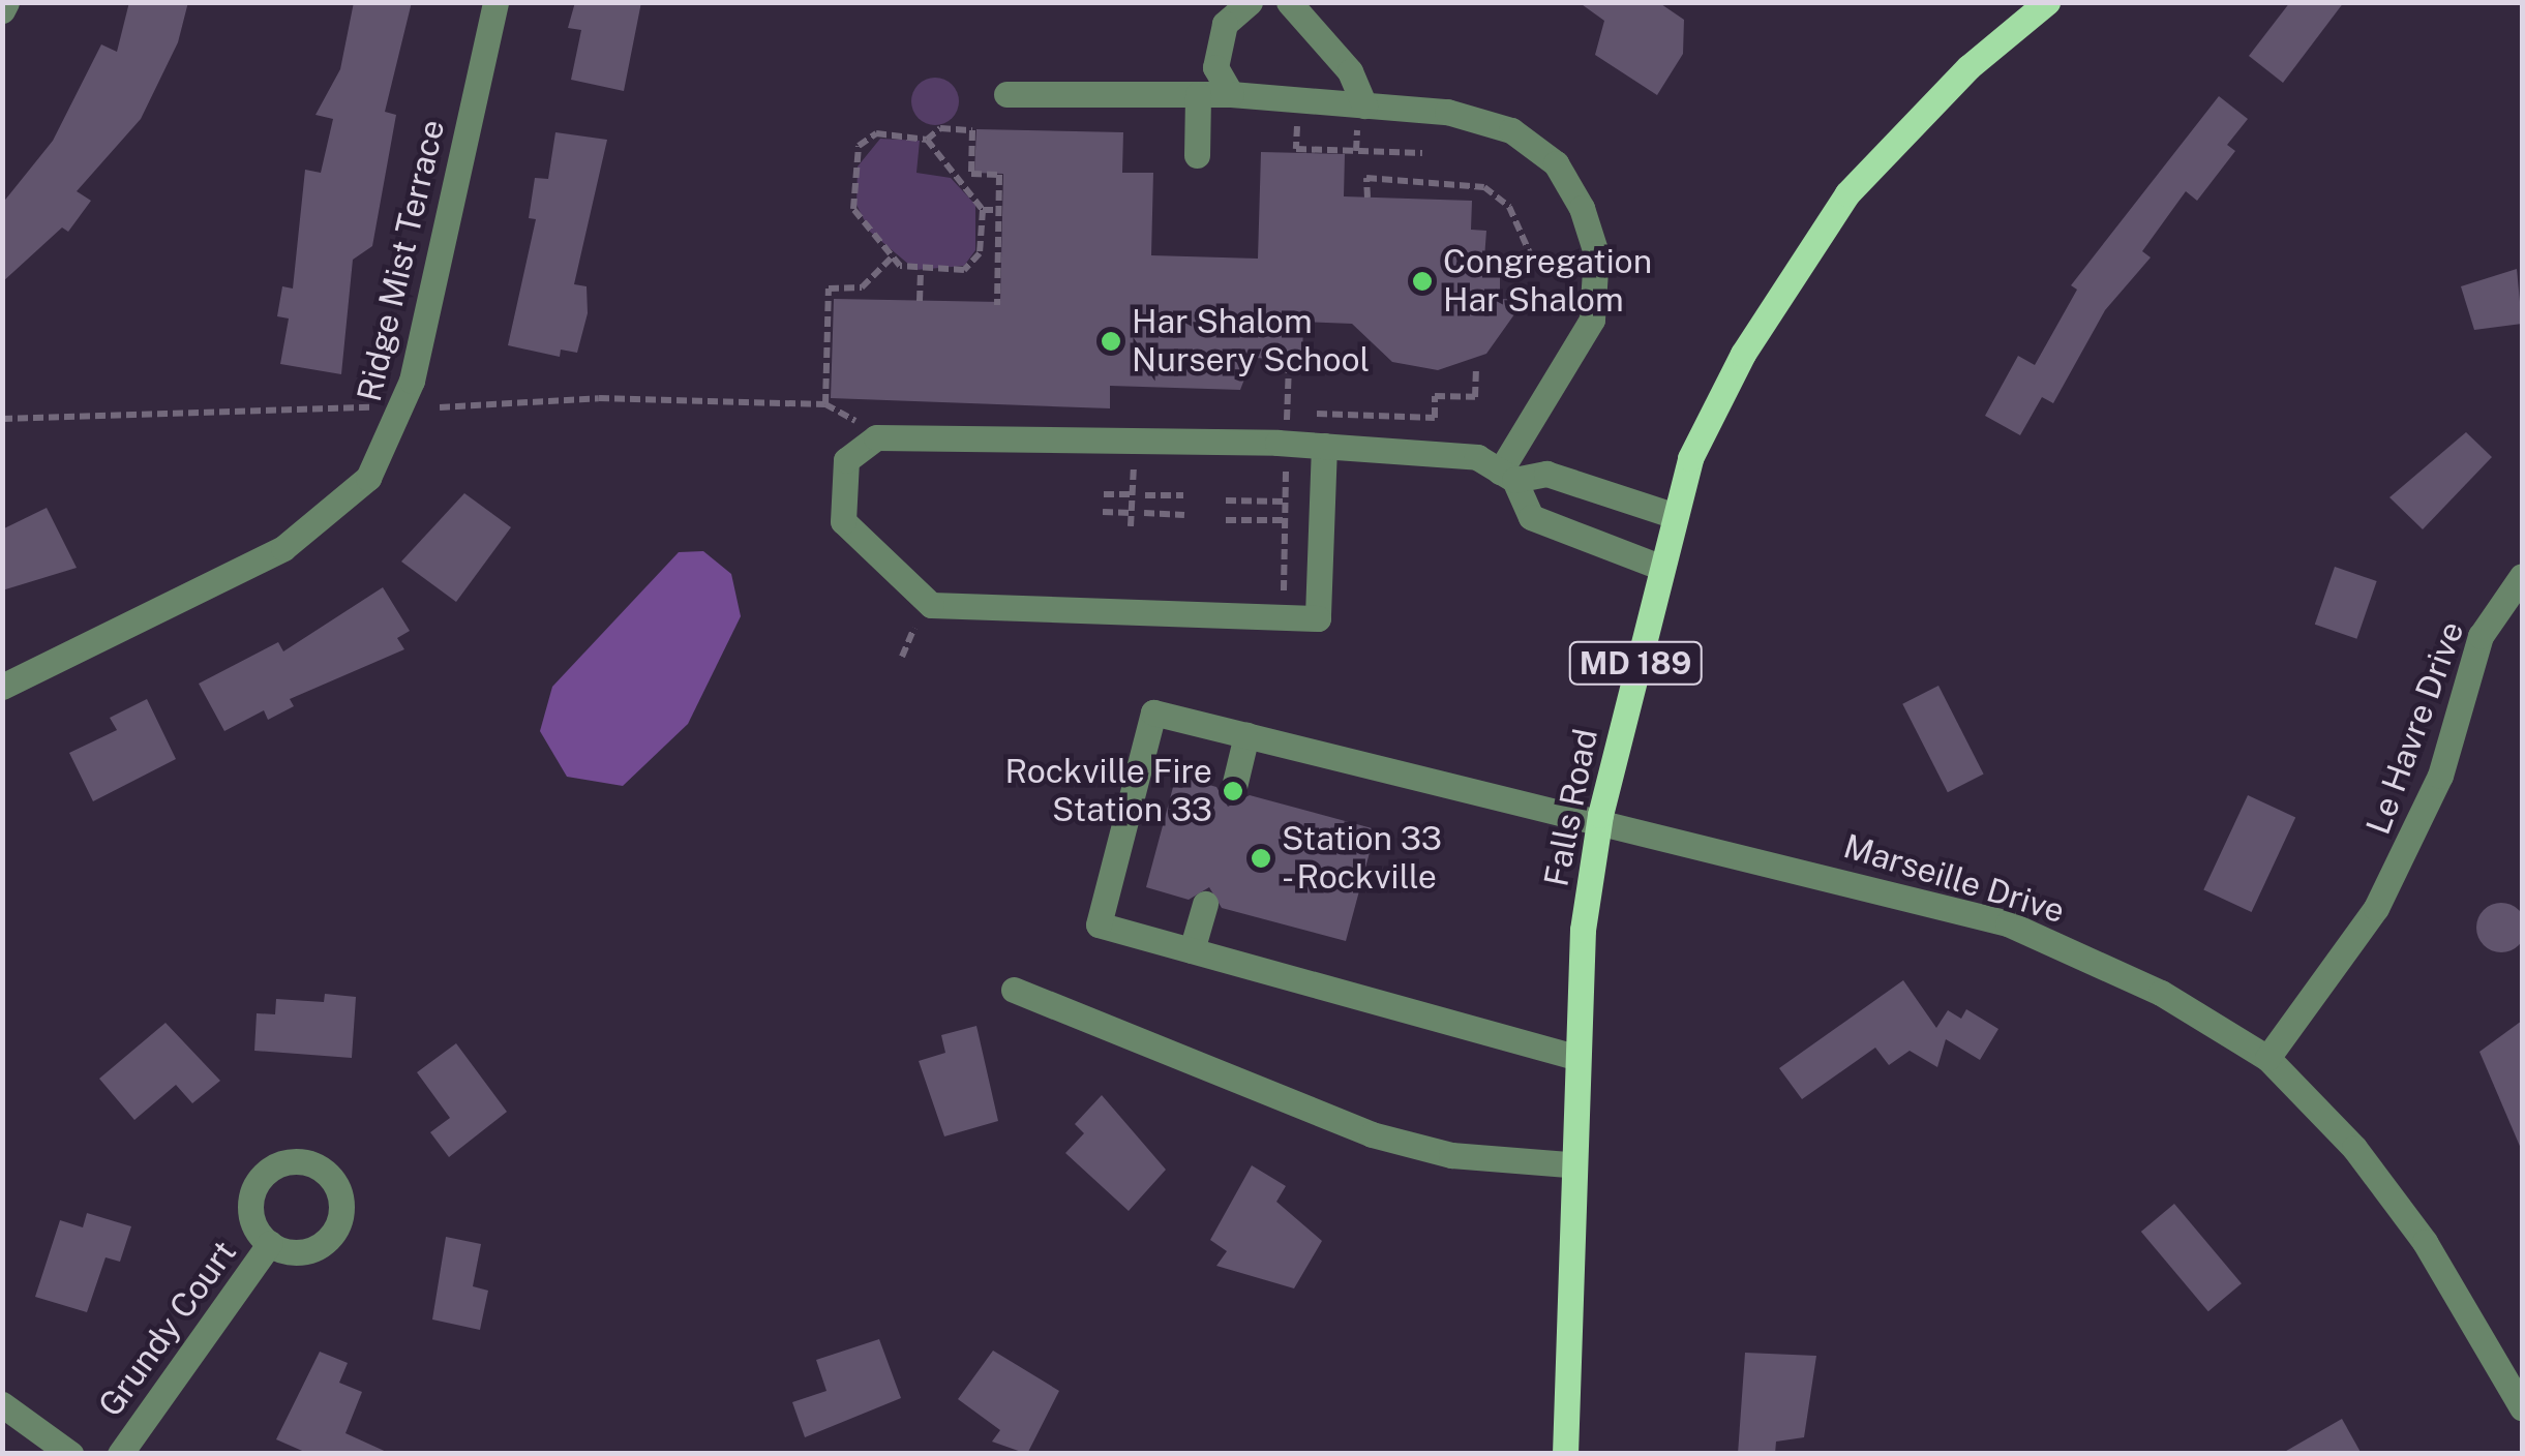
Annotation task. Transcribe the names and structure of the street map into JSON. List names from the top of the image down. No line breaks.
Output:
{"streets":{"main road":["MD 189","Falls Road"],"street":["Ridge Mist Terrace","Le Havre Drive","Marseille Drive","Grundy Court"]},"crossings":[["Le Havre Drive","Marseille Drive"],["Falls Road","Marseille Drive"]],"places":["Congregation Har Shalom","Har Shalom Nursery School","Rockville Fire Station 33","Station 33 - Rockville"]}
